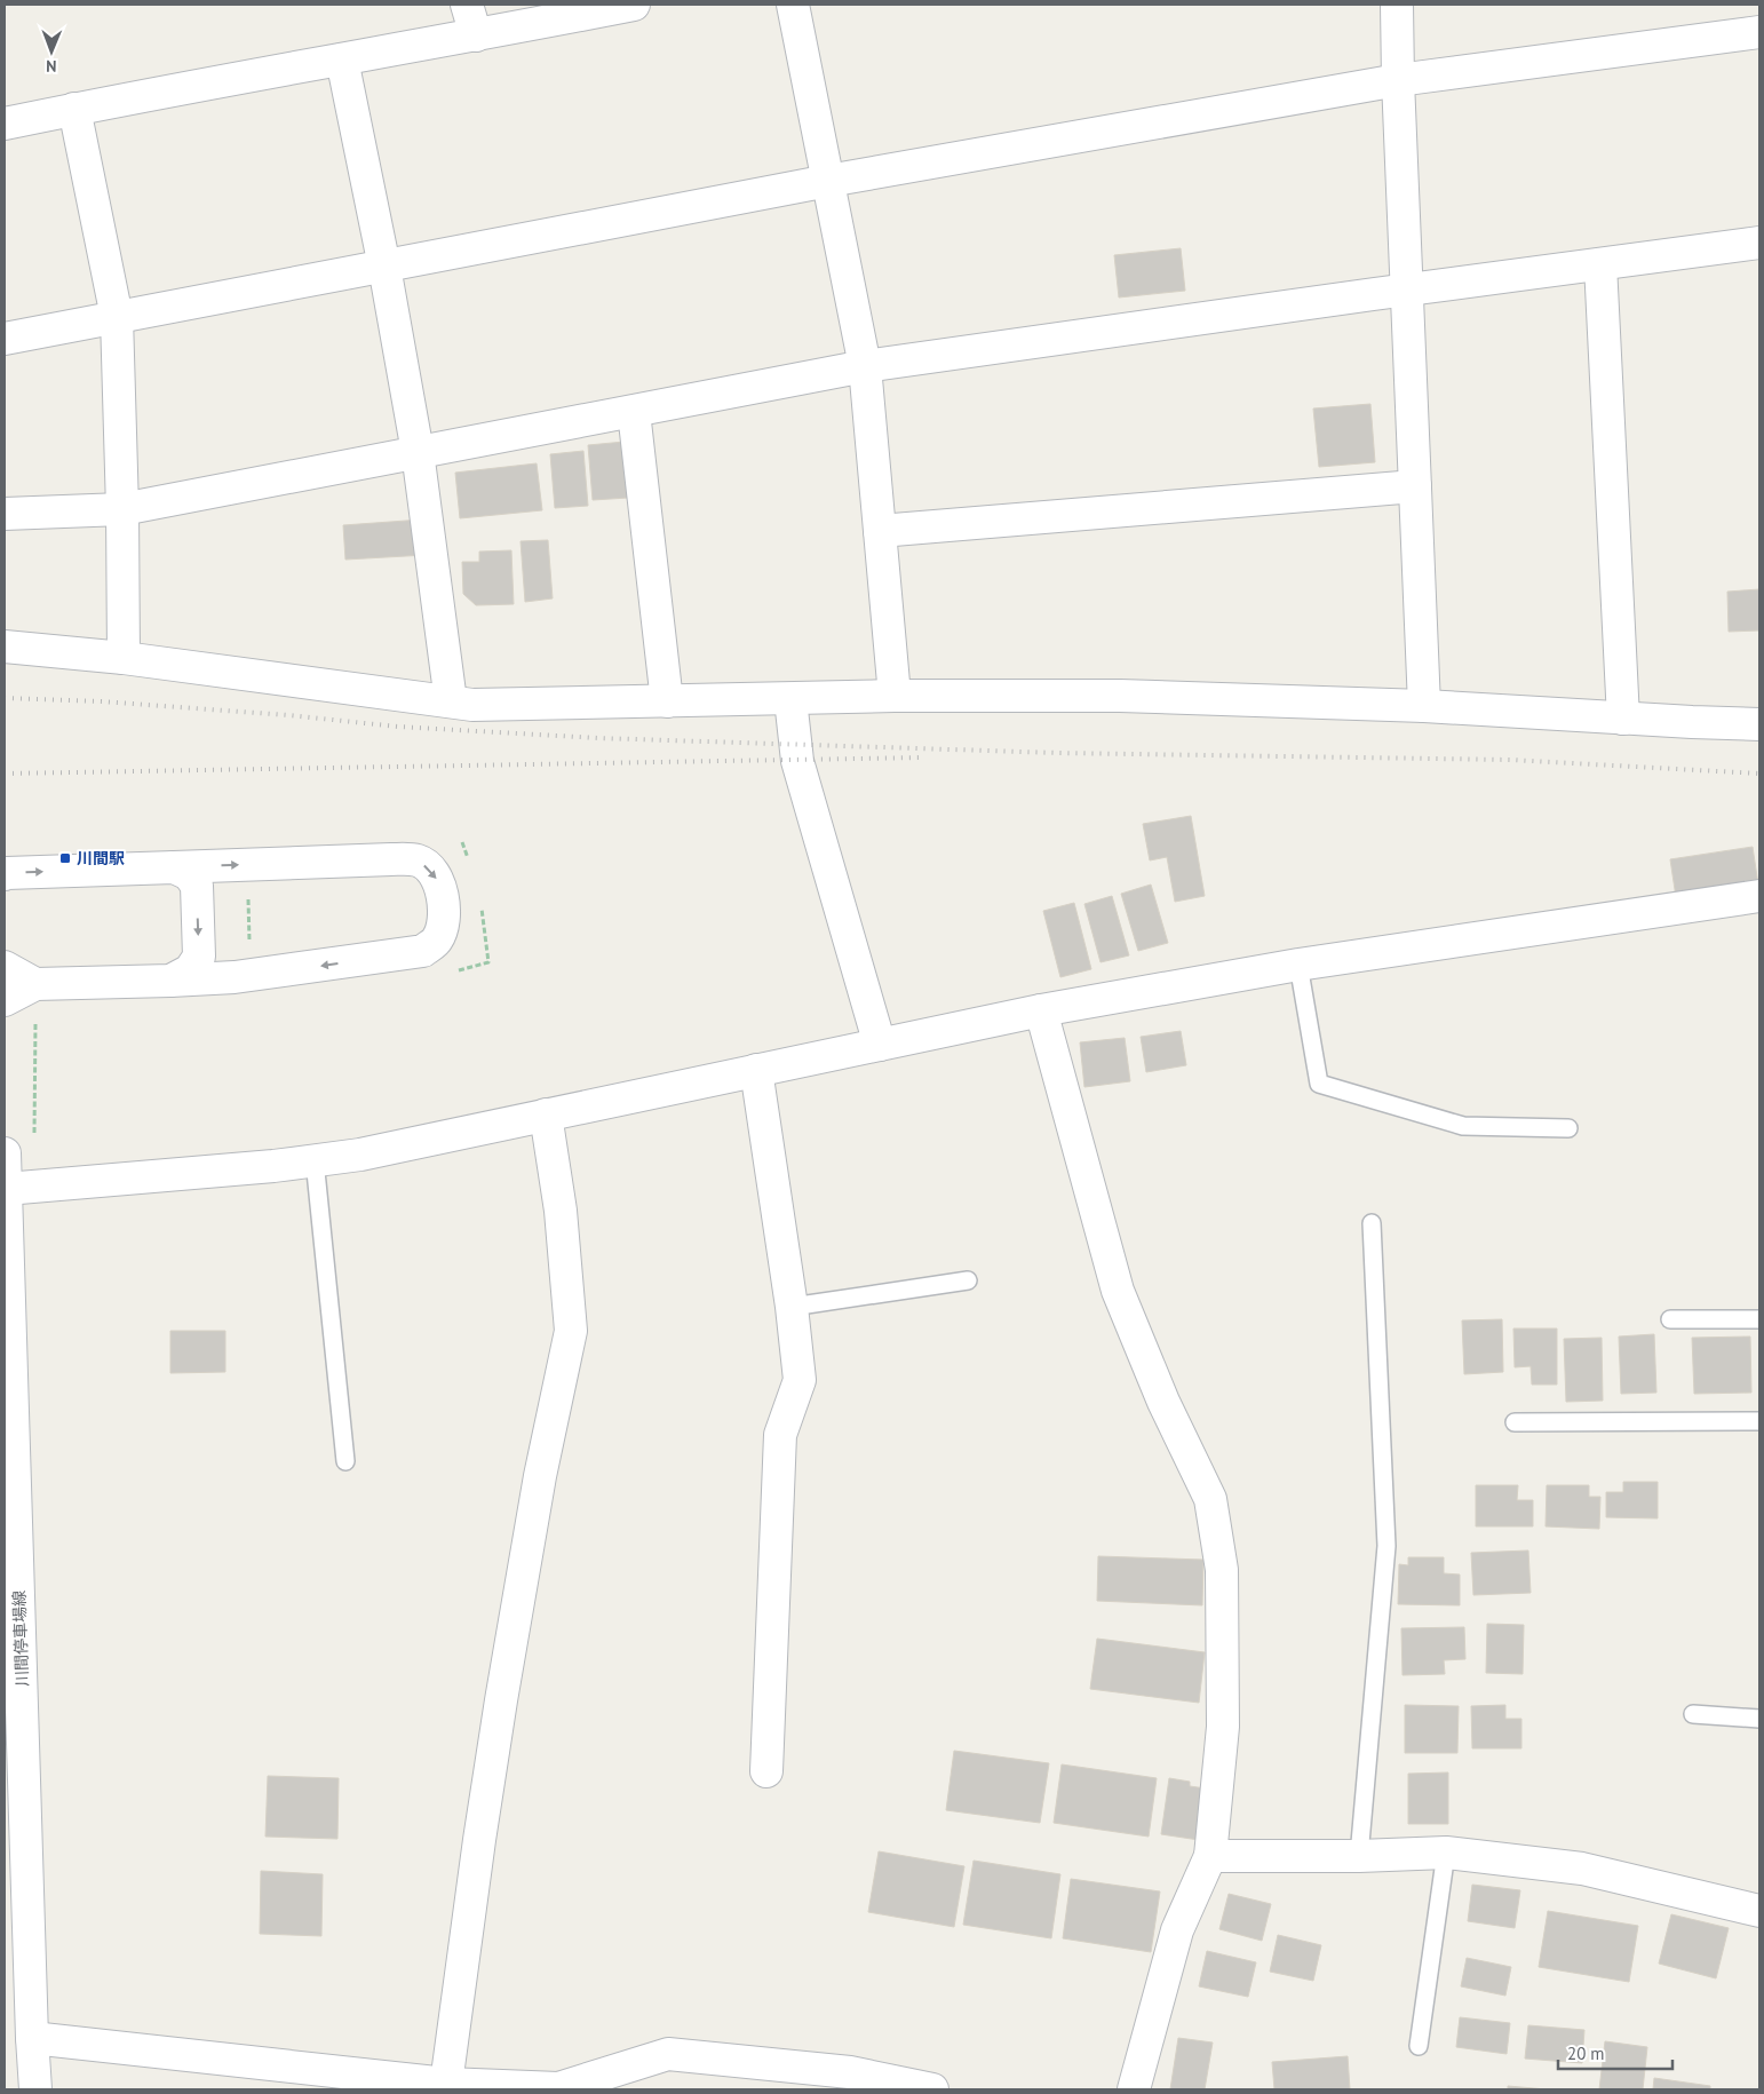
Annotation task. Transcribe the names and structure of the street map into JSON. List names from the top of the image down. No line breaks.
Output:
{"streets":{"street":["川間停車場線"]},"places":{"transit":["川間駅"]},"scale_bar":"20 m","north":"bottom"}
